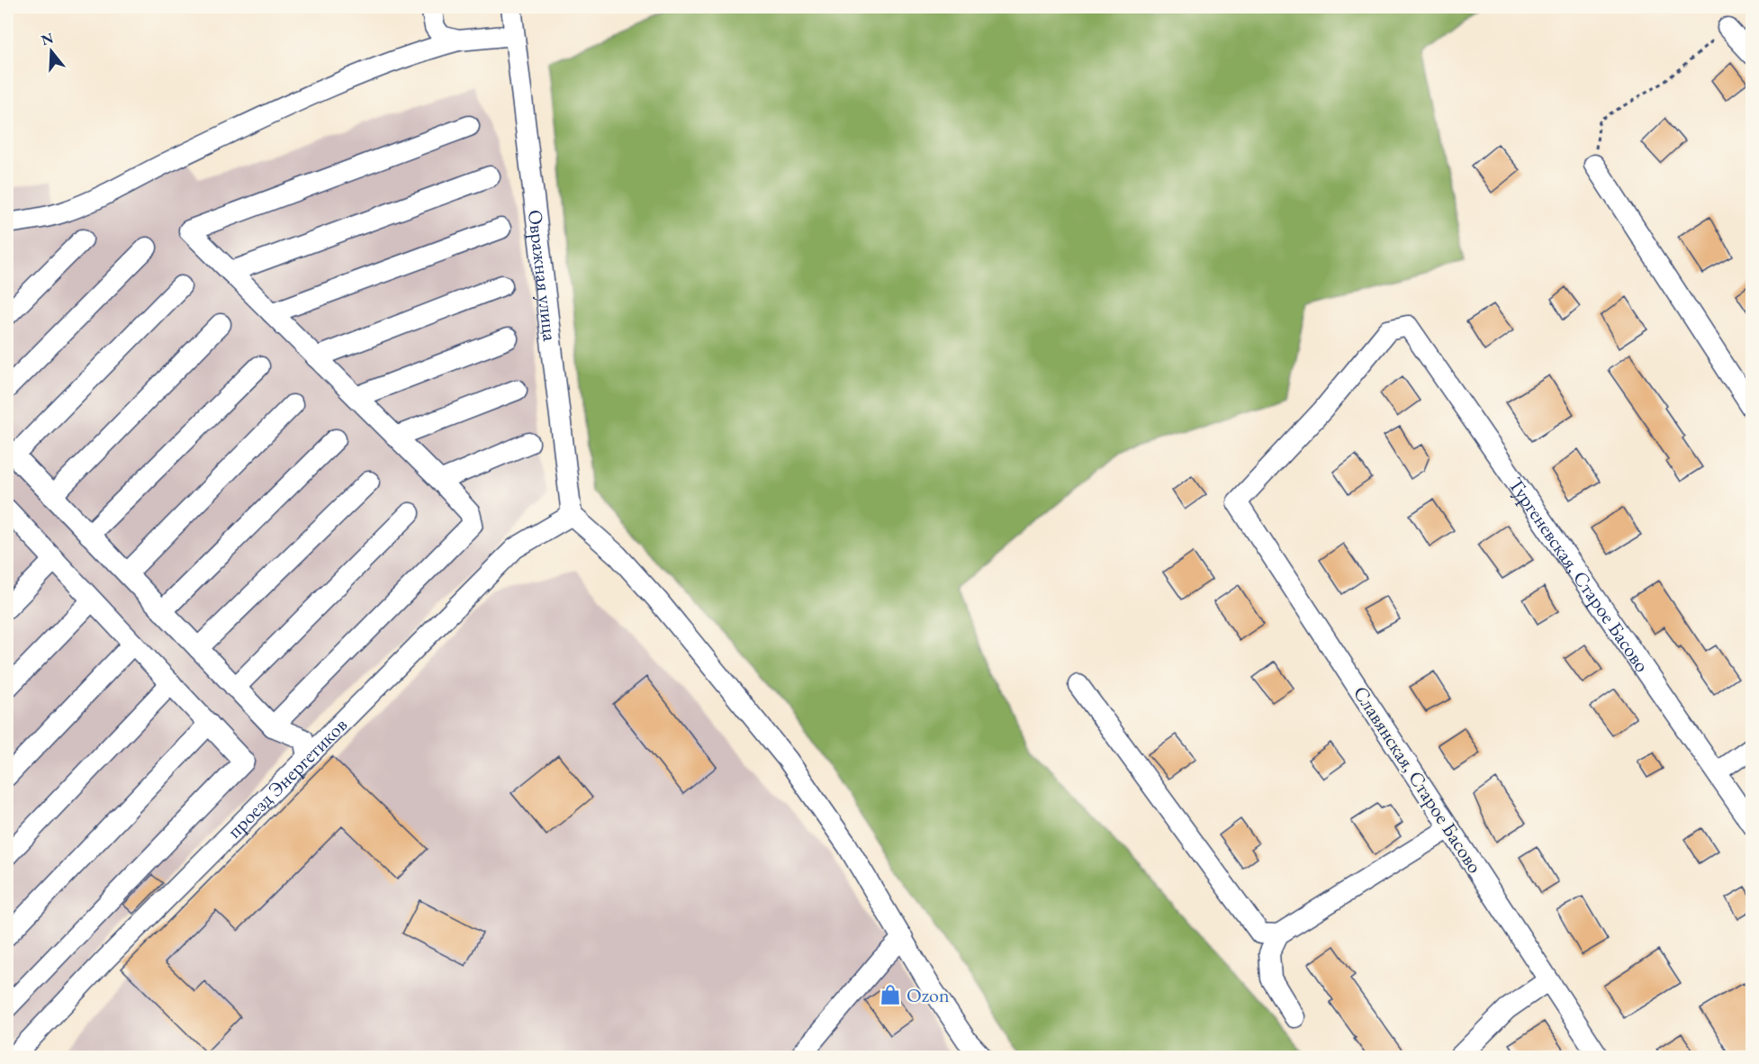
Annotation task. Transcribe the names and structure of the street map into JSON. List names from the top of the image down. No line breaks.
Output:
{"streets":{"street":["Овражная улица","Тургеневская, Старое Басово","проезд Энергетиков","Славянская, Старое Басово"]},"crossings":[["Овражная улица","проезд Энергетиков"],["Тургеневская, Старое Басово","Славянская, Старое Басово"]],"places":{"shop":["Ozon"]},"north":"top"}
